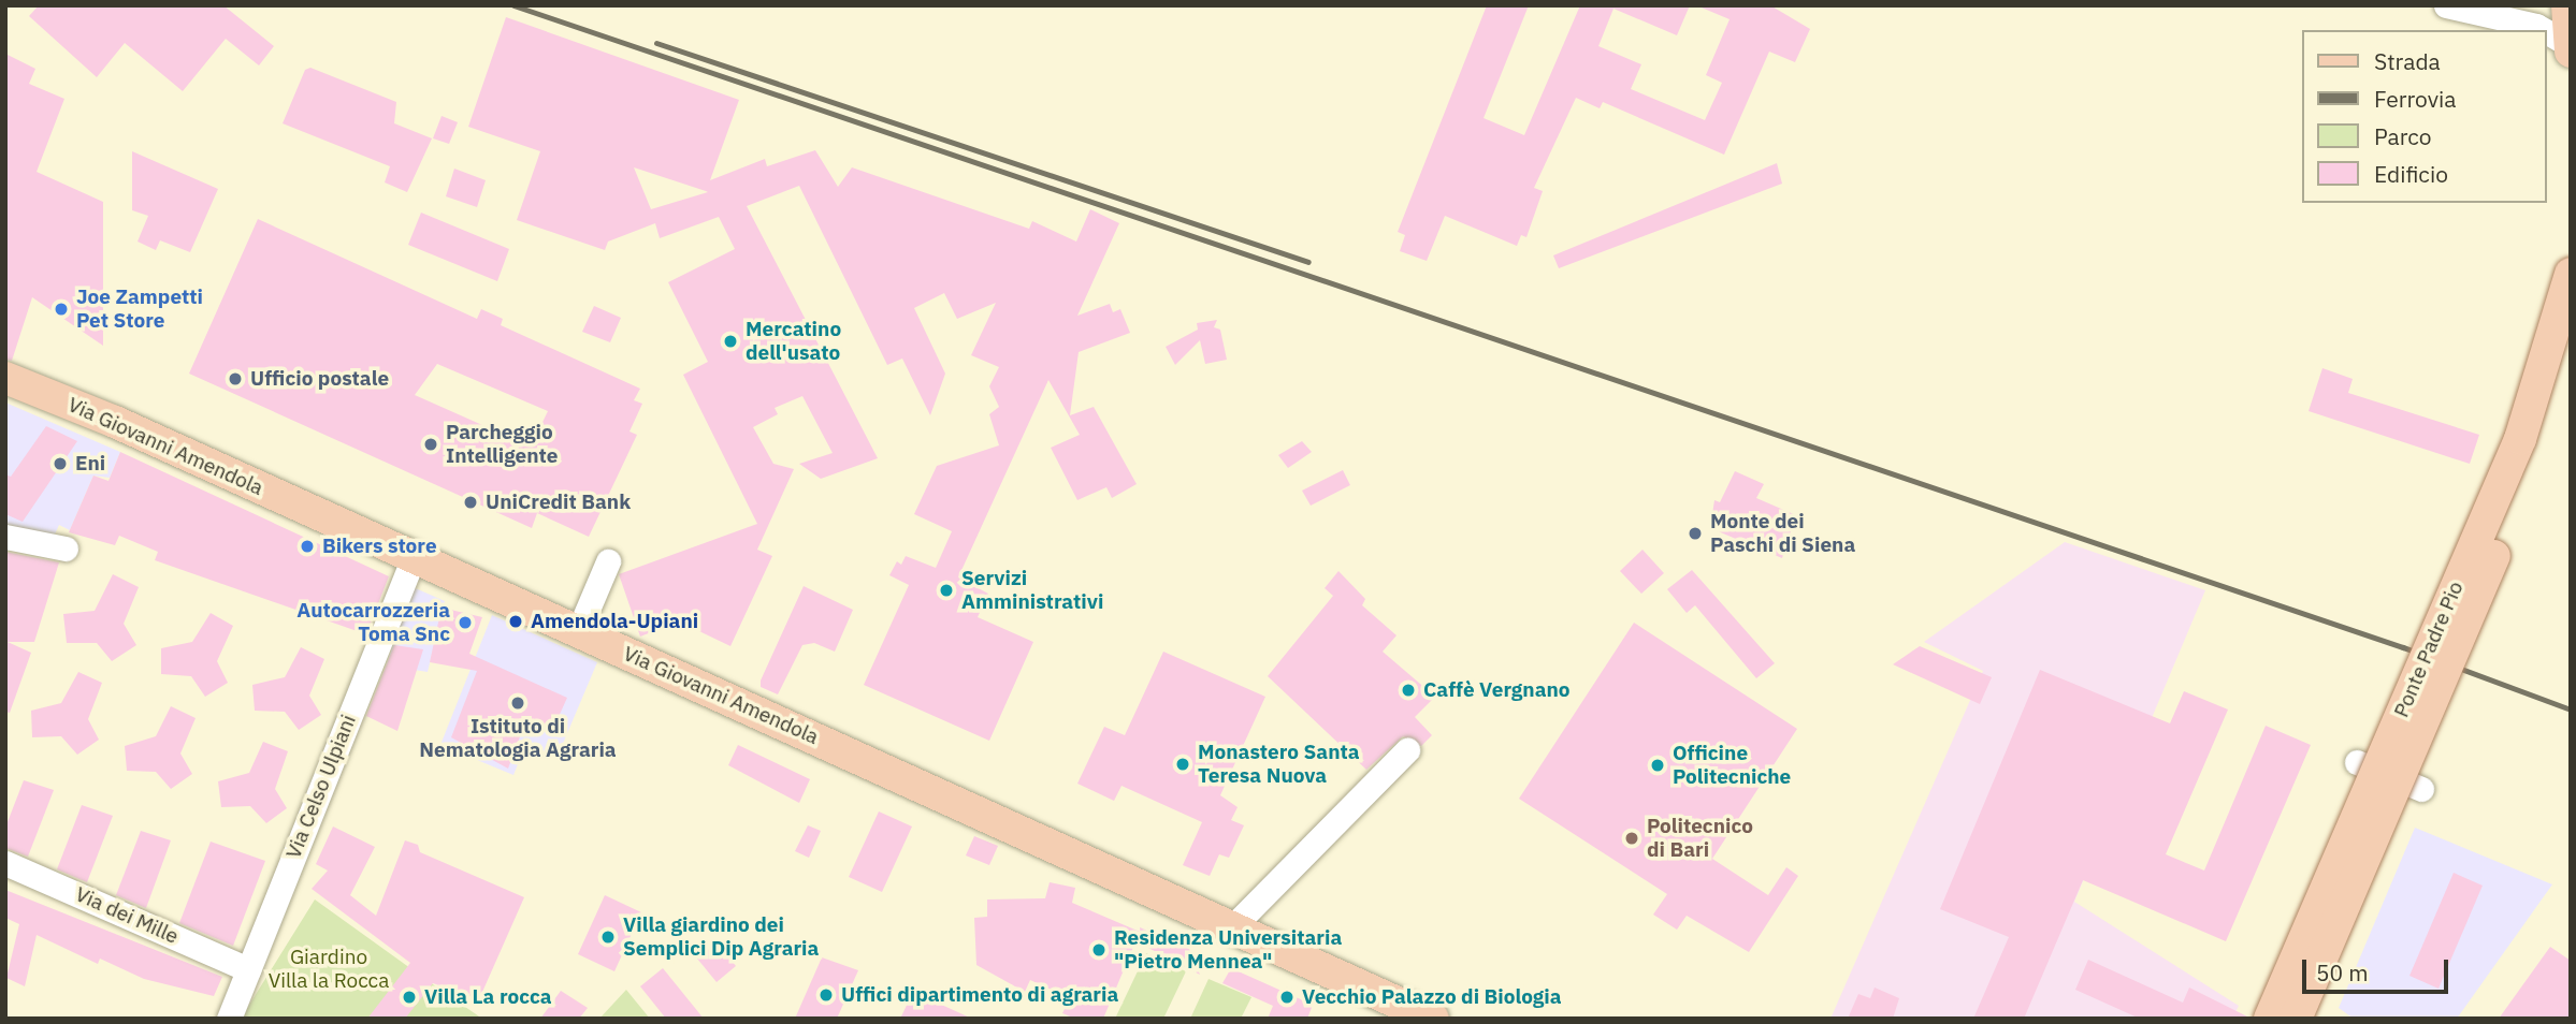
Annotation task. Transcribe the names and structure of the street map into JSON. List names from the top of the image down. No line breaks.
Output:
{"streets":{"main road":["Via Giovanni Amendola","Ponte Padre Pio"],"street":["Via Celso Ulpiani","Via dei Mille"]},"crossings":[["Via Giovanni Amendola","Via Celso Ulpiani"],["Via Celso Ulpiani","Via dei Mille"]],"parks":["Giardino Villa la Rocca"],"places":["Joe Zampetti Pet Store","Mercatino dell'usato","Ufficio postale","Parcheggio Intelligente","Eni","UniCredit Bank","Monte dei Paschi di Siena","Bikers store","Servizi Amministrativi","Amendola-Upiani","Autocarrozzeria Toma Snc","Caffè Vergnano","Istituto di Nematologia Agraria","Monastero Santa Teresa Nuova","Officine Politecniche","Politecnico di Bari","Villa giardino dei Semplici Dip Agraria","Residenza Universitaria \"Pietro Mennea\"","Uffici dipartimento di agraria","Villa La rocca","Vecchio Palazzo di Biologia"],"legend":["Strada","Ferrovia","Parco","Edificio"],"scale_bar":"50 m"}
